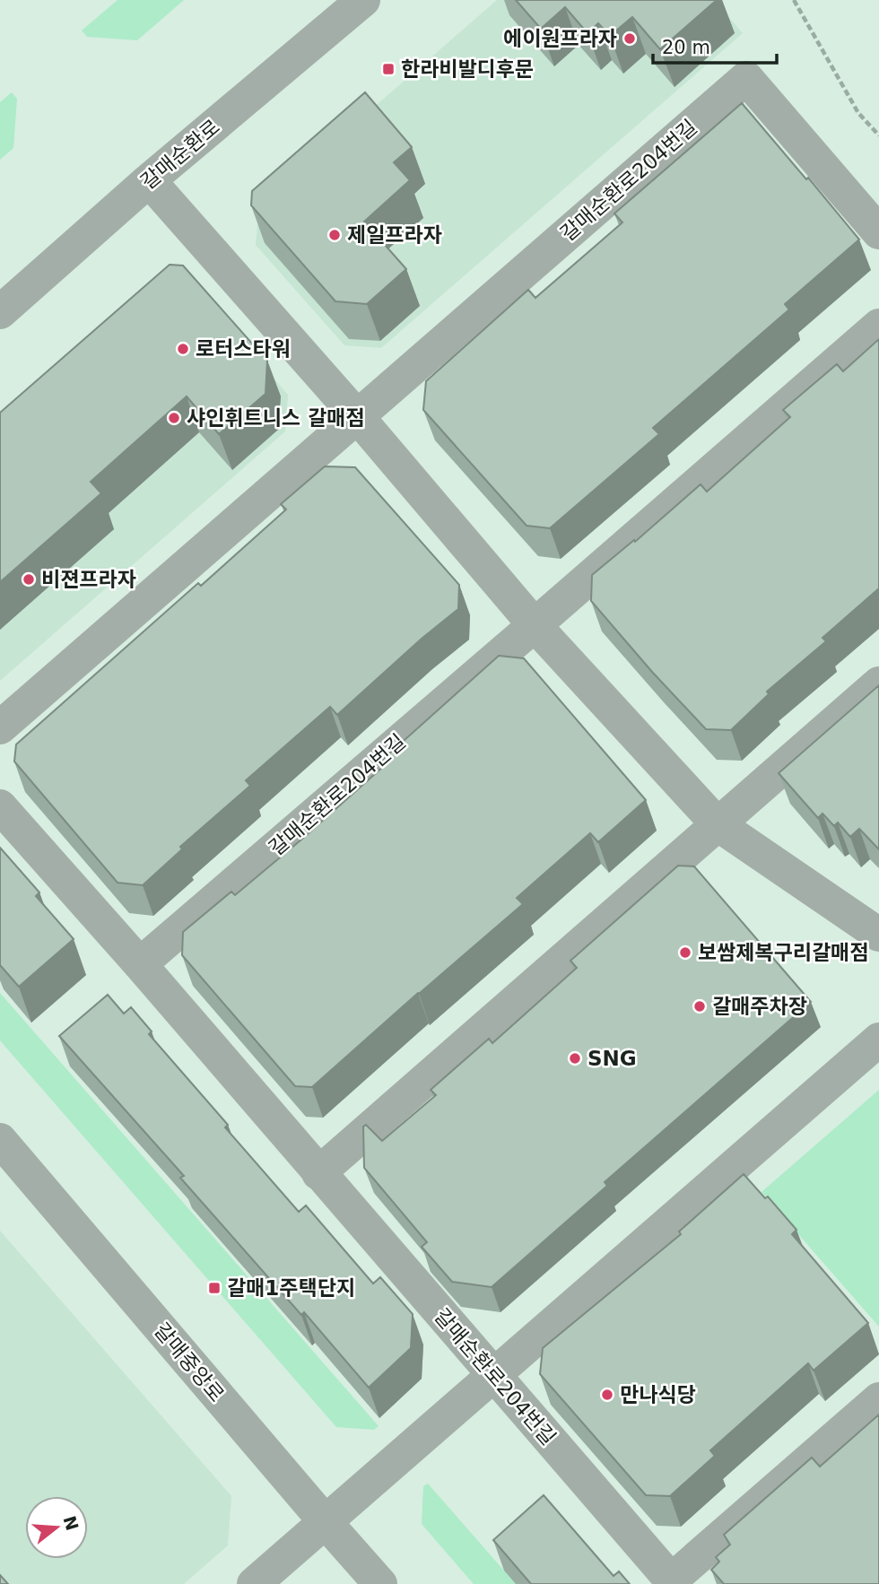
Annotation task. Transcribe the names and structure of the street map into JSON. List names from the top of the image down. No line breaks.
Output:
{"streets":{"street":["갈매순환로","갈매순환로204번길","갈매중앙로"]},"places":{"other":["에이원프라자","제일프라자","로터스타워","샤인휘트니스 갈매점","비젼프라자","보쌈제복구리갈매점","갈매주차장","SNG","만나식당"],"transit":["한라비발디후문","갈매1주택단지"]},"scale_bar":"20 m","north":"right"}
